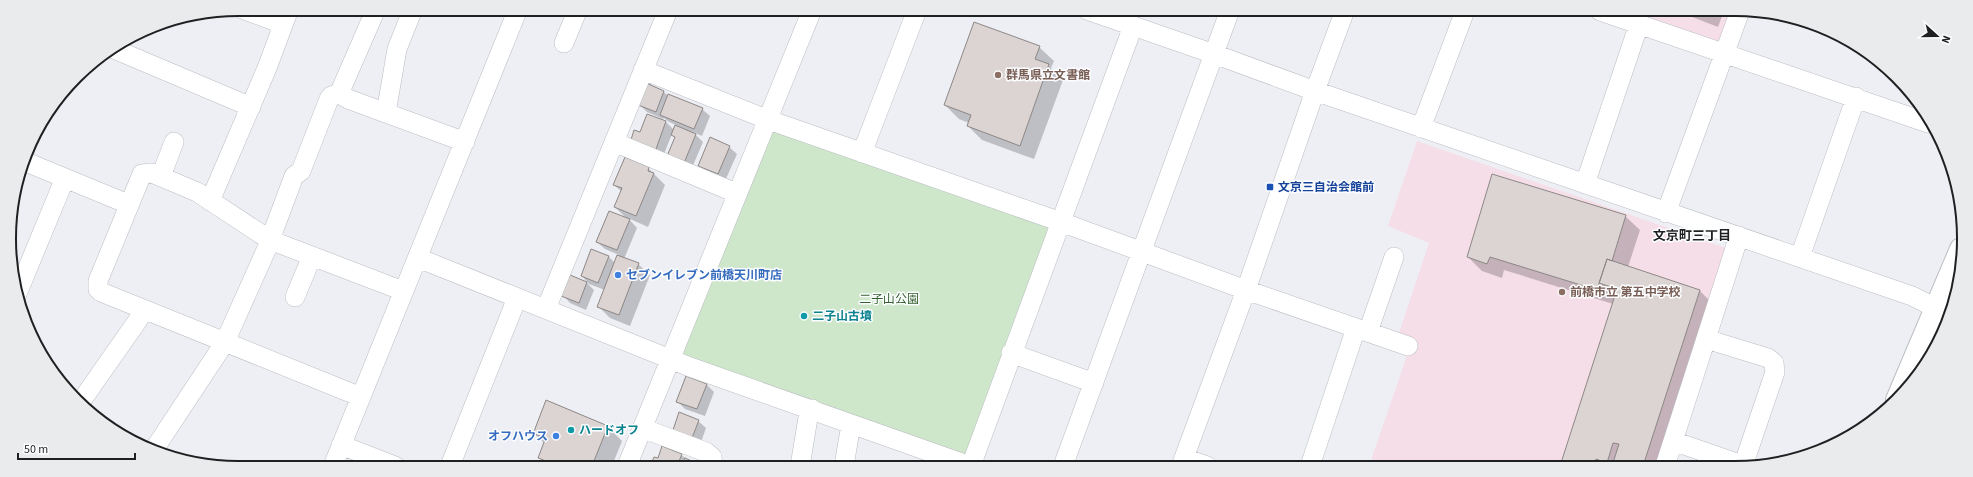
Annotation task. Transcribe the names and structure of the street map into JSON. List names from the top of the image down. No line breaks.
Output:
{"districts":["文京町三丁目"],"parks":["二子山公園"],"places":{"other":["群馬県立文書館","セブンイレブン前橋天川町店","前橋市立 第五中学校","二子山古墳","ハードオフ","オフハウス"],"transit":["文京三自治会館前"]},"scale_bar":"50 m","north":"right"}
